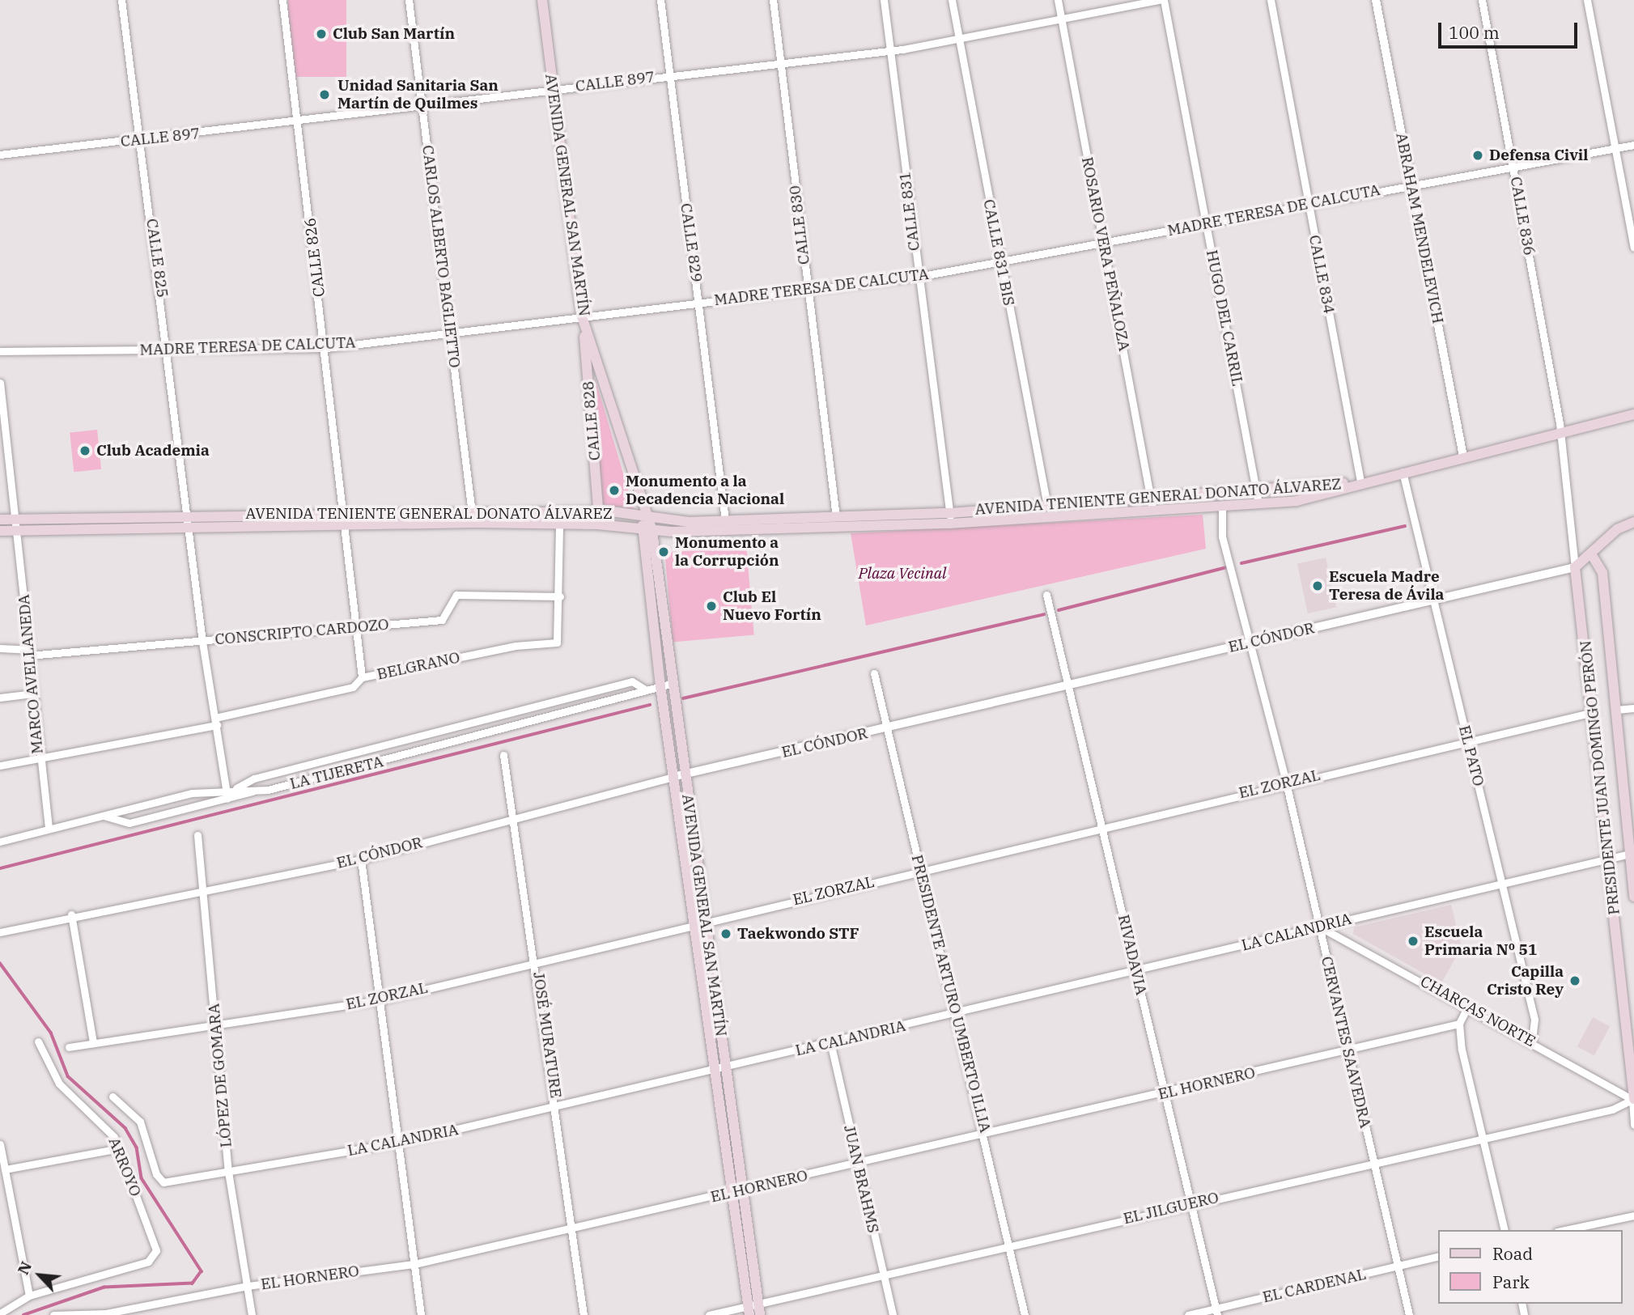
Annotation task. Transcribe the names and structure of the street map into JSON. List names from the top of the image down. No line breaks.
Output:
{"streets":{"main road":["AVENIDA GENERAL SAN MARTÍN","CALLE 828","AVENIDA TENIENTE GENERAL DONATO ÁLVAREZ","EL CÓNDOR","PRESIDENTE JUAN DOMINGO PERÓN"],"street":["CALLE 897","MADRE TERESA DE CALCUTA","CALLE 831","CALLE 836","CALLE 830","ABRAHAM MENDELEVICH","CALLE 829","CALLE 831 BIS","ROSARIO VERA PEÑALOZA","CARLOS ALBERTO BAGLIETTO","CALLE 826","CALLE 825","CALLE 834","HUGO DEL CARRIL","CONSCRIPTO CARDOZO","BELGRANO","MARCO AVELLANEDA","EL PATO","LA TIJERETA","EL ZORZAL","LA CALANDRIA","RIVADAVIA","PRESIDENTE ARTURO UMBERTO ILLIA","CHARCAS NORTE","JOSÉ MURATURE","CERVANTES SAAVEDRA","LÓPEZ DE GOMARA","EL HORNERO","ARROYO","JUAN BRAHMS","EL JILGUERO","EL CARDENAL"]},"crossings":[["CALLE 897","AVENIDA GENERAL SAN MARTÍN"],["CALLE 897","CALLE 831"],["CALLE 897","CALLE 830"],["CALLE 897","CALLE 829"],["CALLE 897","CALLE 831 BIS"],["CALLE 897","ROSARIO VERA PEÑALOZA"],["CALLE 897","CARLOS ALBERTO BAGLIETTO"],["CALLE 897","CALLE 826"],["CALLE 897","CALLE 825"],["CALLE 897","HUGO DEL CARRIL"],["AVENIDA GENERAL SAN MARTÍN","MADRE TERESA DE CALCUTA"],["AVENIDA GENERAL SAN MARTÍN","CALLE 828"],["AVENIDA GENERAL SAN MARTÍN","AVENIDA TENIENTE GENERAL DONATO ÁLVAREZ"],["AVENIDA GENERAL SAN MARTÍN","EL CÓNDOR"],["AVENIDA GENERAL SAN MARTÍN","LA TIJERETA"],["AVENIDA GENERAL SAN MARTÍN","EL ZORZAL"],["AVENIDA GENERAL SAN MARTÍN","LA CALANDRIA"],["AVENIDA GENERAL SAN MARTÍN","EL HORNERO"],["AVENIDA GENERAL SAN MARTÍN","EL JILGUERO"],["MADRE TERESA DE CALCUTA","CALLE 831"],["MADRE TERESA DE CALCUTA","CALLE 836"],["MADRE TERESA DE CALCUTA","CALLE 830"],["MADRE TERESA DE CALCUTA","ABRAHAM MENDELEVICH"],["MADRE TERESA DE CALCUTA","CALLE 829"],["MADRE TERESA DE CALCUTA","CALLE 831 BIS"],["MADRE TERESA DE CALCUTA","ROSARIO VERA PEÑALOZA"],["MADRE TERESA DE CALCUTA","CARLOS ALBERTO BAGLIETTO"],["MADRE TERESA DE CALCUTA","CALLE 826"],["MADRE TERESA DE CALCUTA","CALLE 825"],["MADRE TERESA DE CALCUTA","CALLE 834"],["MADRE TERESA DE CALCUTA","HUGO DEL CARRIL"],["MADRE TERESA DE CALCUTA","CALLE 828"],["CALLE 831","AVENIDA TENIENTE GENERAL DONATO ÁLVAREZ"],["CALLE 836","PRESIDENTE JUAN DOMINGO PERÓN"],["CALLE 830","AVENIDA TENIENTE GENERAL DONATO ÁLVAREZ"],["CALLE 829","AVENIDA TENIENTE GENERAL DONATO ÁLVAREZ"],["CALLE 831 BIS","AVENIDA TENIENTE GENERAL DONATO ÁLVAREZ"],["ROSARIO VERA PEÑALOZA","AVENIDA TENIENTE GENERAL DONATO ÁLVAREZ"],["CARLOS ALBERTO BAGLIETTO","AVENIDA TENIENTE GENERAL DONATO ÁLVAREZ"],["CALLE 826","AVENIDA TENIENTE GENERAL DONATO ÁLVAREZ"],["CALLE 826","CONSCRIPTO CARDOZO"],["CALLE 826","BELGRANO"],["CALLE 825","AVENIDA TENIENTE GENERAL DONATO ÁLVAREZ"],["CALLE 834","AVENIDA TENIENTE GENERAL DONATO ÁLVAREZ"],["HUGO DEL CARRIL","AVENIDA TENIENTE GENERAL DONATO ÁLVAREZ"],["CALLE 828","AVENIDA TENIENTE GENERAL DONATO ÁLVAREZ"],["AVENIDA TENIENTE GENERAL DONATO ÁLVAREZ","MARCO AVELLANEDA"],["AVENIDA TENIENTE GENERAL DONATO ÁLVAREZ","CERVANTES SAAVEDRA"],["CONSCRIPTO CARDOZO","BELGRANO"],["CONSCRIPTO CARDOZO","MARCO AVELLANEDA"],["EL CÓNDOR","EL PATO"],["EL CÓNDOR","PRESIDENTE JUAN DOMINGO PERÓN"],["EL CÓNDOR","RIVADAVIA"],["EL CÓNDOR","PRESIDENTE ARTURO UMBERTO ILLIA"],["EL CÓNDOR","JOSÉ MURATURE"],["EL CÓNDOR","CERVANTES SAAVEDRA"],["EL CÓNDOR","LÓPEZ DE GOMARA"],["BELGRANO","MARCO AVELLANEDA"],["MARCO AVELLANEDA","LA TIJERETA"],["EL PATO","EL ZORZAL"],["EL PATO","LA CALANDRIA"],["EL PATO","CHARCAS NORTE"],["PRESIDENTE JUAN DOMINGO PERÓN","EL ZORZAL"],["PRESIDENTE JUAN DOMINGO PERÓN","LA CALANDRIA"],["PRESIDENTE JUAN DOMINGO PERÓN","CHARCAS NORTE"],["PRESIDENTE JUAN DOMINGO PERÓN","EL JILGUERO"],["EL ZORZAL","RIVADAVIA"],["EL ZORZAL","PRESIDENTE ARTURO UMBERTO ILLIA"],["EL ZORZAL","JOSÉ MURATURE"],["EL ZORZAL","CERVANTES SAAVEDRA"],["EL ZORZAL","LÓPEZ DE GOMARA"],["LA CALANDRIA","RIVADAVIA"],["LA CALANDRIA","PRESIDENTE ARTURO UMBERTO ILLIA"],["LA CALANDRIA","CHARCAS NORTE"],["LA CALANDRIA","JOSÉ MURATURE"],["LA CALANDRIA","CERVANTES SAAVEDRA"],["LA CALANDRIA","LÓPEZ DE GOMARA"],["LA CALANDRIA","JUAN BRAHMS"],["RIVADAVIA","EL HORNERO"],["RIVADAVIA","EL JILGUERO"],["RIVADAVIA","EL CARDENAL"],["PRESIDENTE ARTURO UMBERTO ILLIA","EL HORNERO"],["PRESIDENTE ARTURO UMBERTO ILLIA","EL JILGUERO"],["CHARCAS NORTE","CERVANTES SAAVEDRA"],["CHARCAS NORTE","EL JILGUERO"],["JOSÉ MURATURE","EL HORNERO"],["CERVANTES SAAVEDRA","EL HORNERO"],["CERVANTES SAAVEDRA","EL JILGUERO"],["CERVANTES SAAVEDRA","EL CARDENAL"],["LÓPEZ DE GOMARA","EL HORNERO"],["EL HORNERO","JUAN BRAHMS"],["JUAN BRAHMS","EL JILGUERO"]],"parks":["Plaza Vecinal"],"places":["Club San Martín","Unidad Sanitaria San Martín de Quilmes","Defensa Civil","Club Academia","Monumento a la Decadencia Nacional","Monumento a la Corrupción","Escuela Madre Teresa de Ávila","Club El Nuevo Fortín","Taekwondo STF","Escuela Primaria Nº 51","Capilla Cristo Rey"],"legend":["Road","Park"],"scale_bar":"100 m","north":"top left"}
